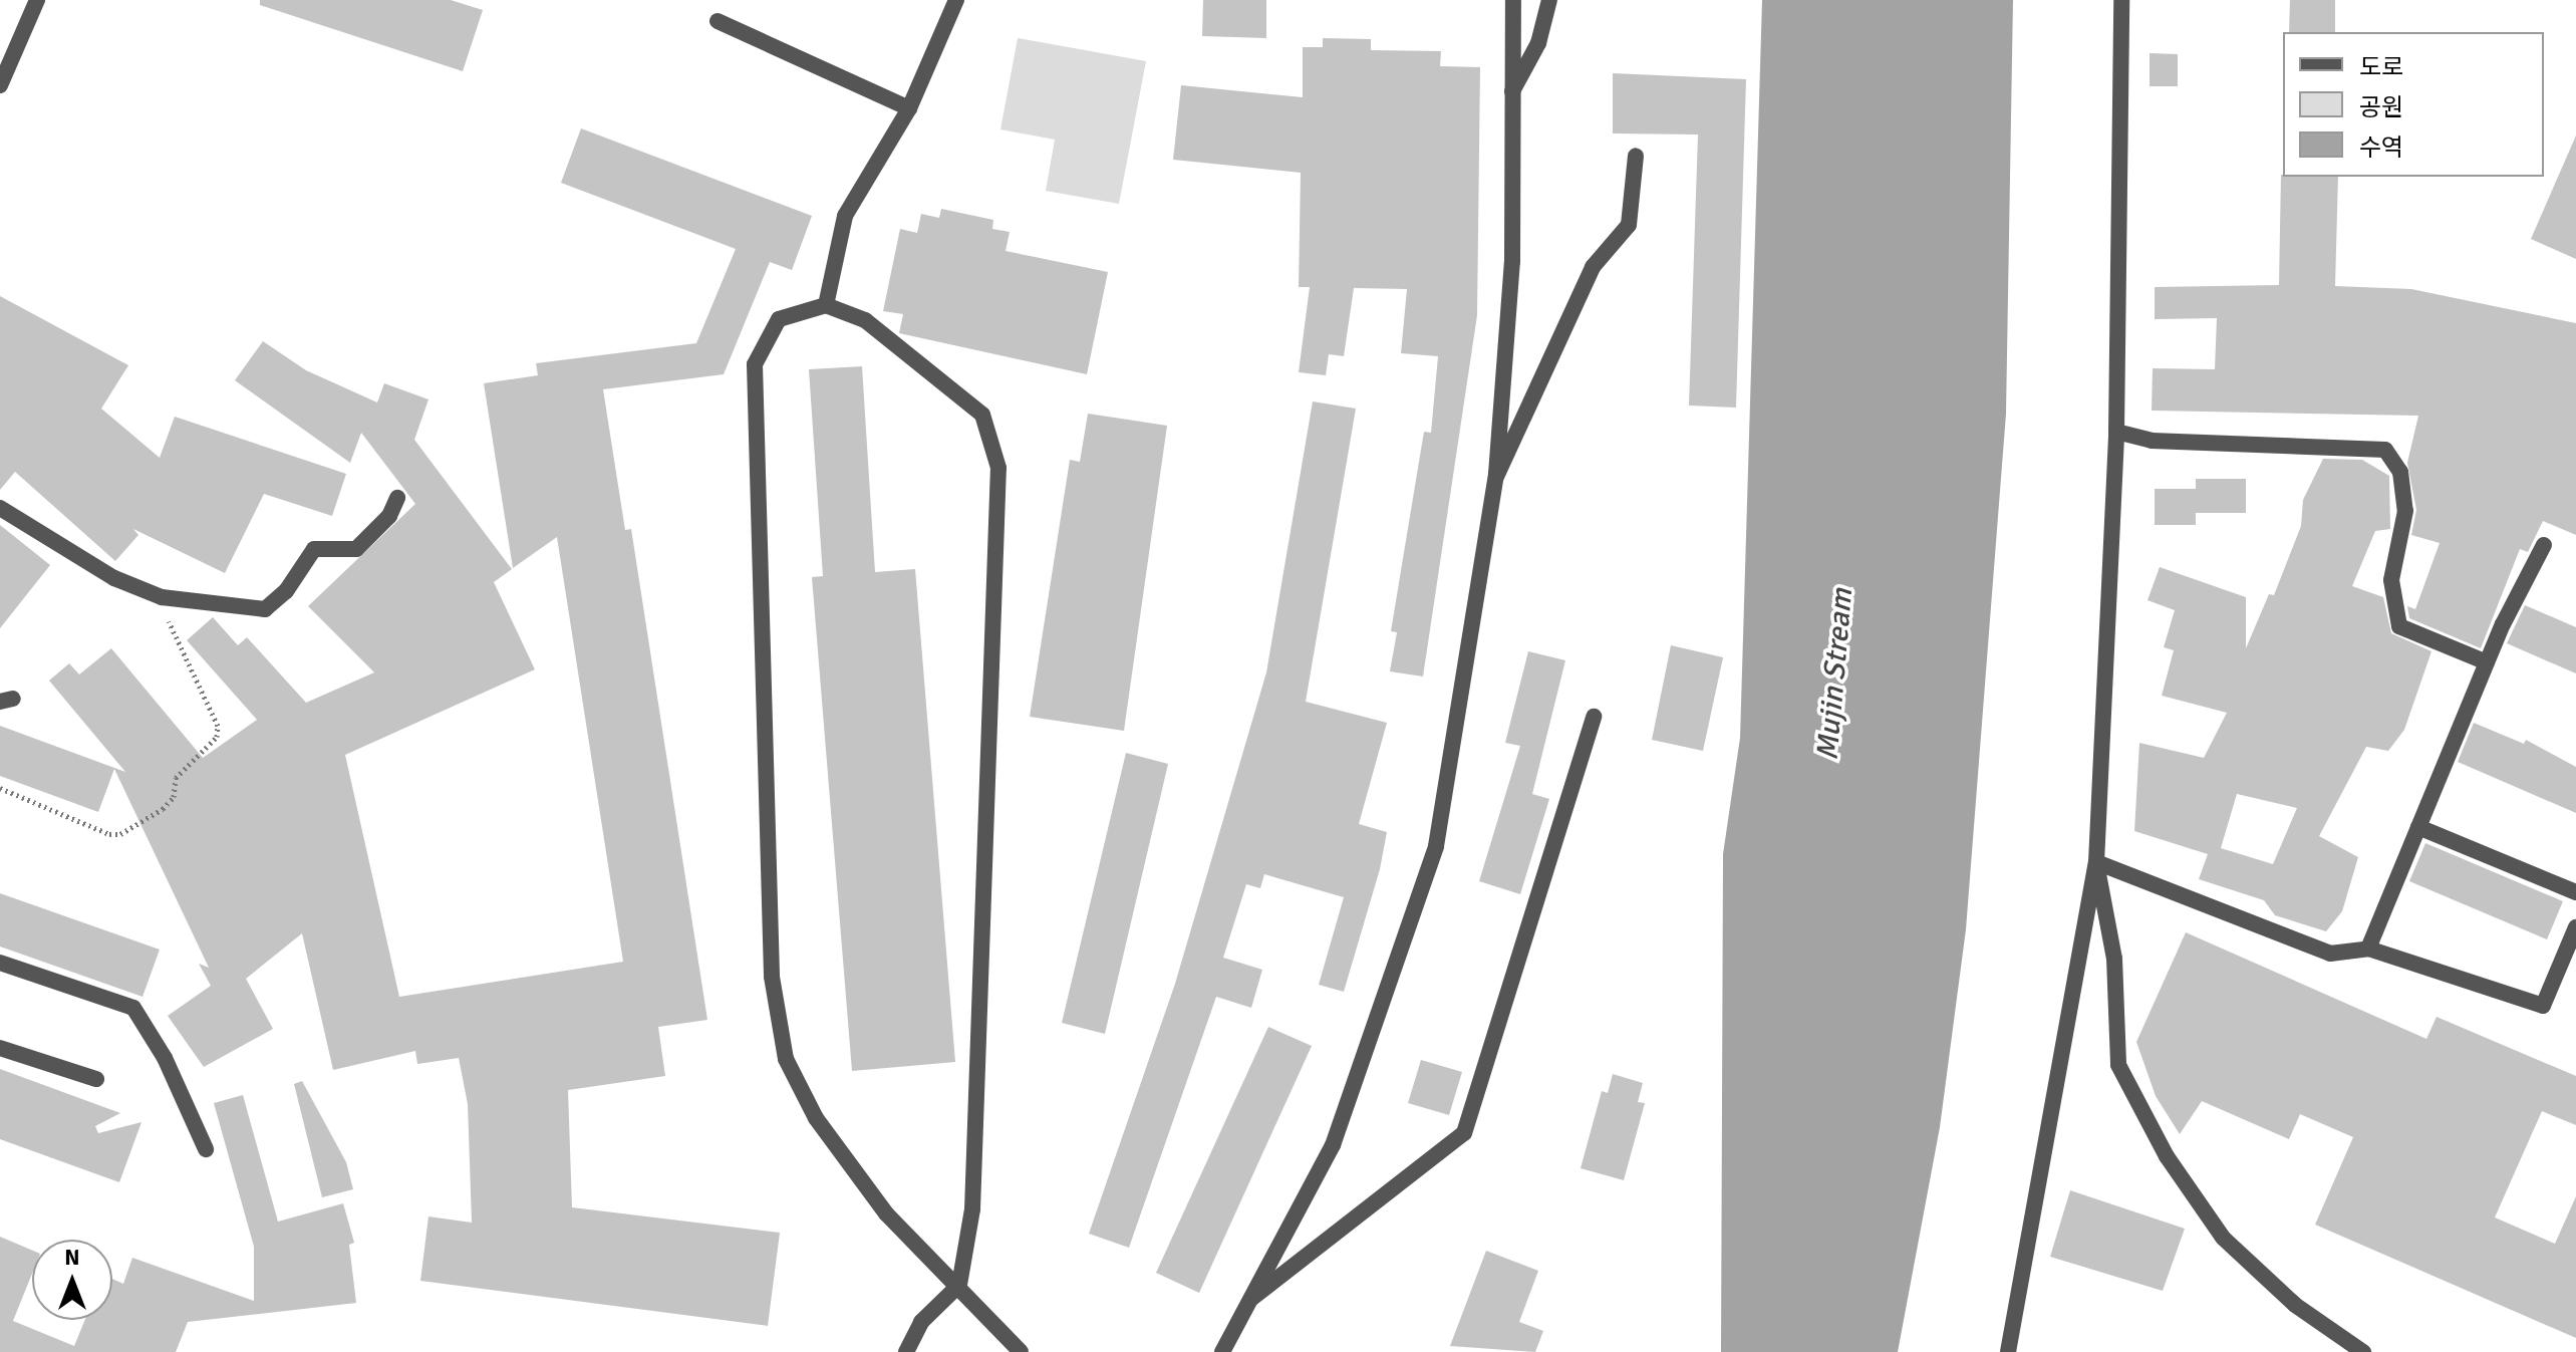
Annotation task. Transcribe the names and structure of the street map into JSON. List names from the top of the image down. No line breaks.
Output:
{"water":["Mujin Stream"],"legend":["도로","공원","수역"],"north":"top"}
